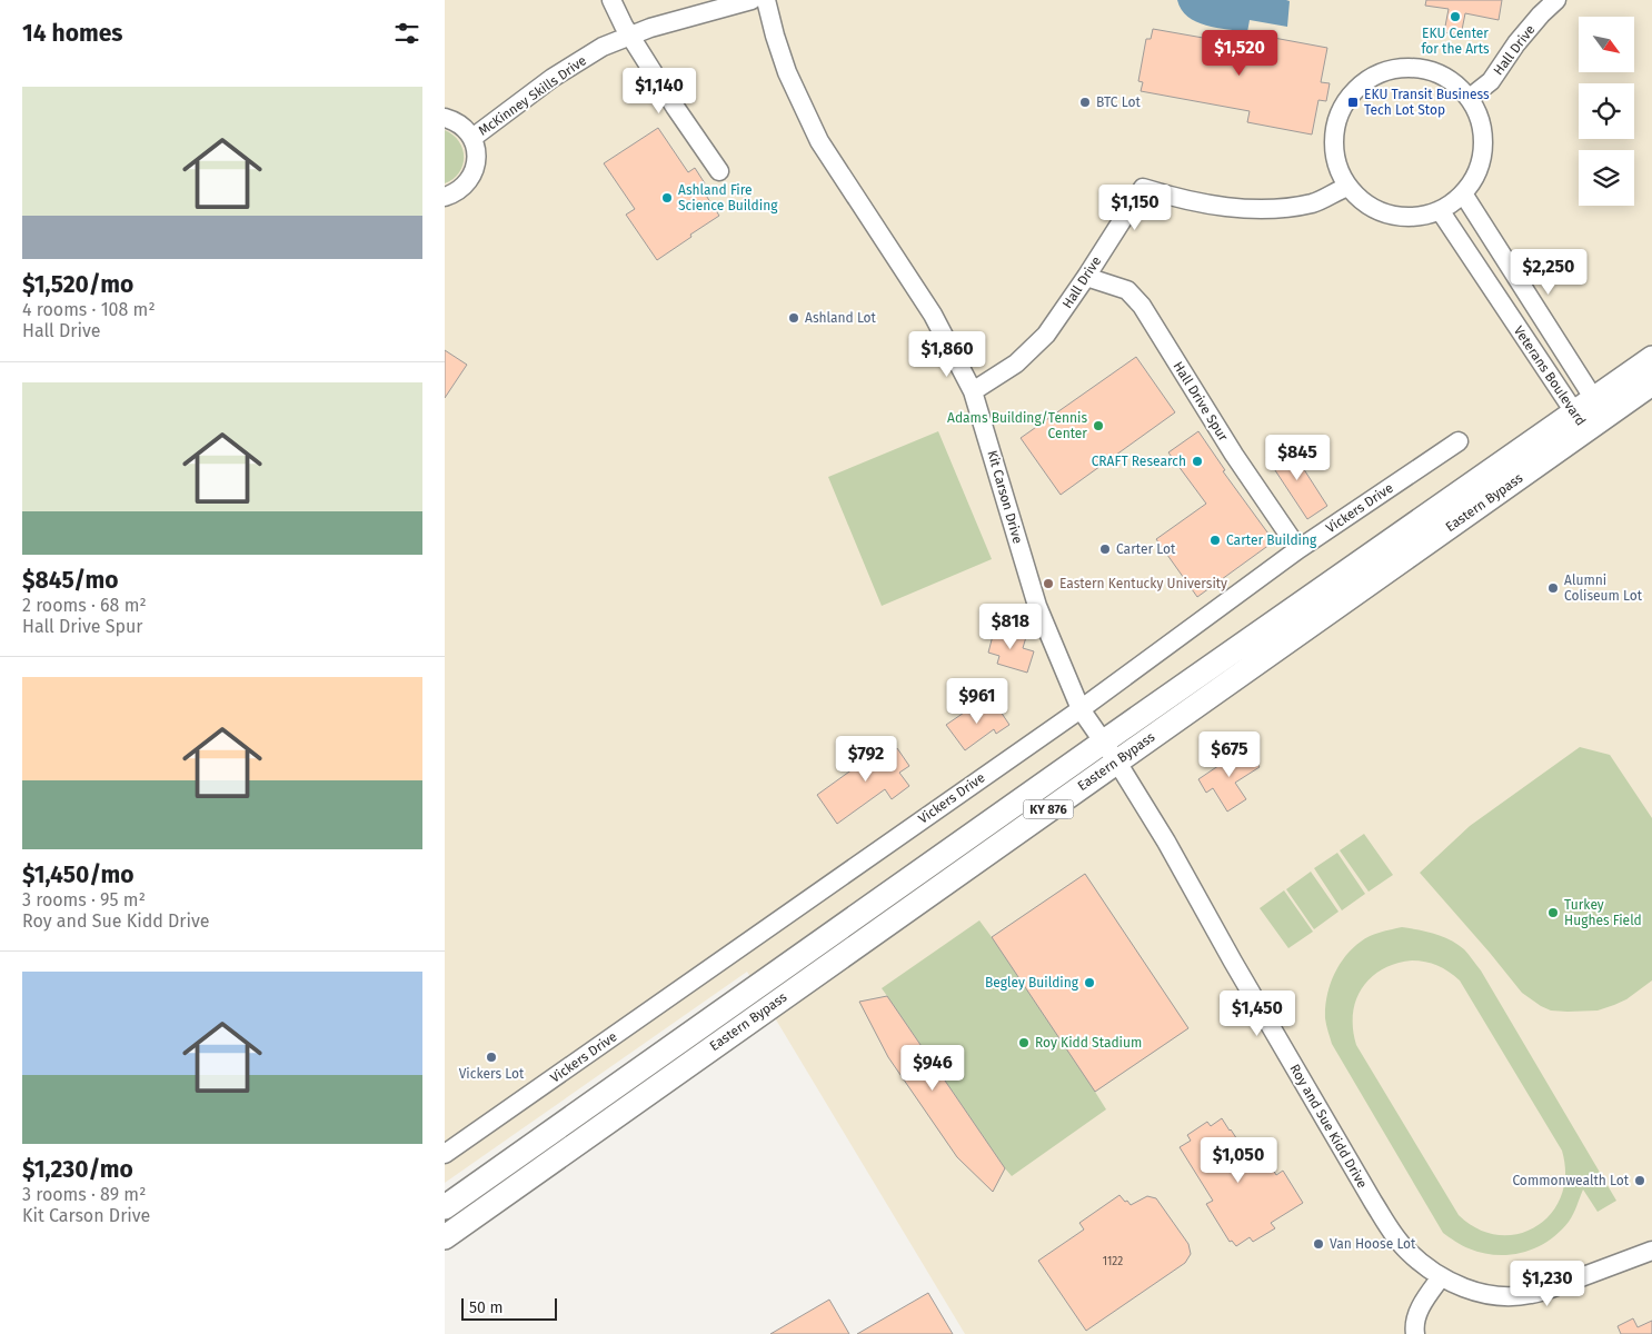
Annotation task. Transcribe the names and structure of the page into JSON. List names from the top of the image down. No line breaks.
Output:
{"streets":{"main road":["Eastern Bypass","KY 876"],"street":["Hall Drive","McKinney Skills Drive","Veterans Boulevard","Hall Drive Spur","Kit Carson Drive","Vickers Drive","Roy and Sue Kidd Drive"]},"crossings":[["Hall Drive","Veterans Boulevard"],["Hall Drive","Hall Drive Spur"],["Hall Drive","Kit Carson Drive"],["Veterans Boulevard","Eastern Bypass"],["Hall Drive Spur","Vickers Drive"],["Kit Carson Drive","Eastern Bypass"],["Kit Carson Drive","Vickers Drive"],["Kit Carson Drive","Roy and Sue Kidd Drive"],["Eastern Bypass","Roy and Sue Kidd Drive"]],"places":{"other":["EKU Center for the Arts","BTC Lot","Ashland Fire Science Building","Ashland Lot","Adams Building/Tennis Center","CRAFT Research","Carter Building","Carter Lot","Eastern Kentucky University","Alumni Coliseum Lot","Turkey Hughes Field","Begley Building","Roy Kidd Stadium","Vickers Lot","Commonwealth Lot","Van Hoose Lot"],"transit":["EKU Transit Business Tech Lot Stop"]},"house_numbers":["1122"],"scale_bar":"50 m","north":"bottom right","page":{"heading":"14 homes","price":["$1,520","$1,140","$1,150","$2,250","$1,860","$845","$818","$961","$675","$792","$1,450","$946","$1,050","$1,230"],"list":[{"name":"$1,520/mo","note":"4 rooms · 108 m² · Hall Drive"},{"name":"$845/mo","note":"2 rooms · 68 m² · Hall Drive Spur"},{"name":"$1,450/mo","note":"3 rooms · 95 m² · Roy and Sue Kidd Drive"},{"name":"$1,230/mo","note":"3 rooms · 89 m² · Kit Carson Drive"}],"scale":"50 m"}}
